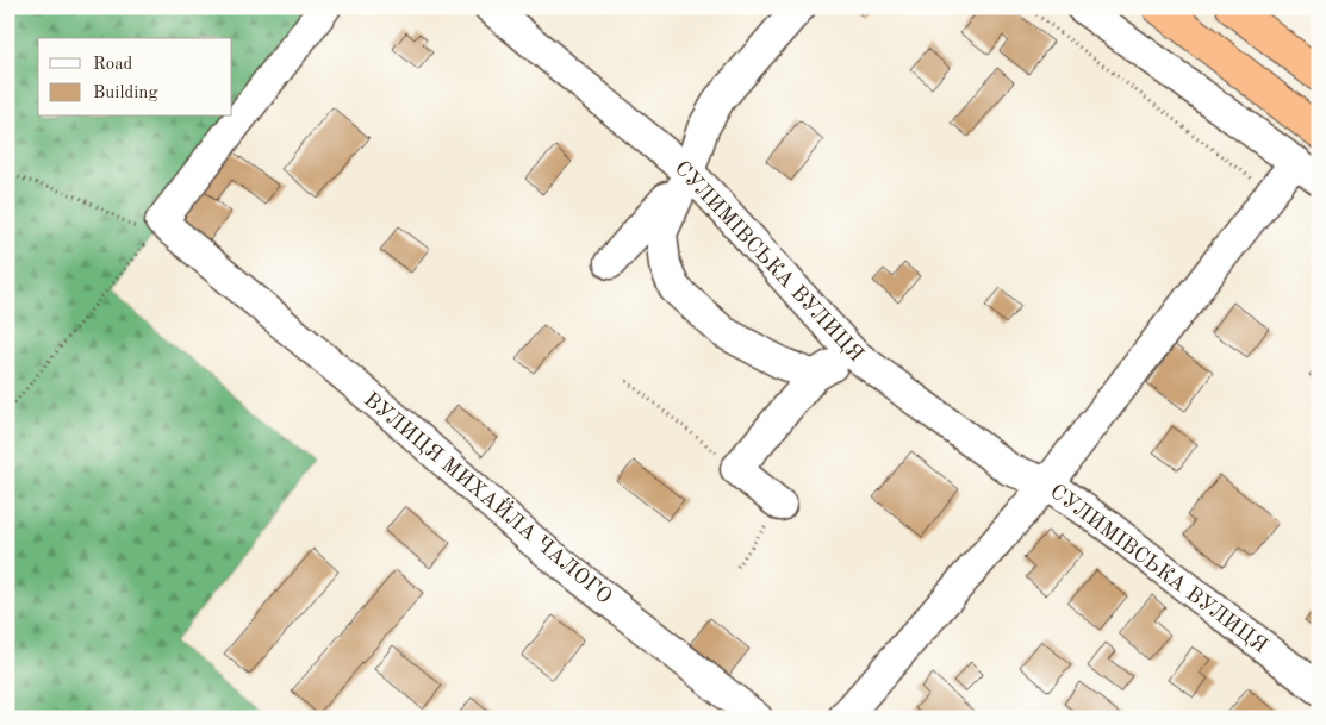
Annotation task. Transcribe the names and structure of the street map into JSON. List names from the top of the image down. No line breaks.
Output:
{"streets":{"street":["СУЛИМІВСЬКА ВУЛИЦЯ","ВУЛИЦЯ МИХАЙЛА ЧАЛОГО"]},"legend":["Road","Building"]}
